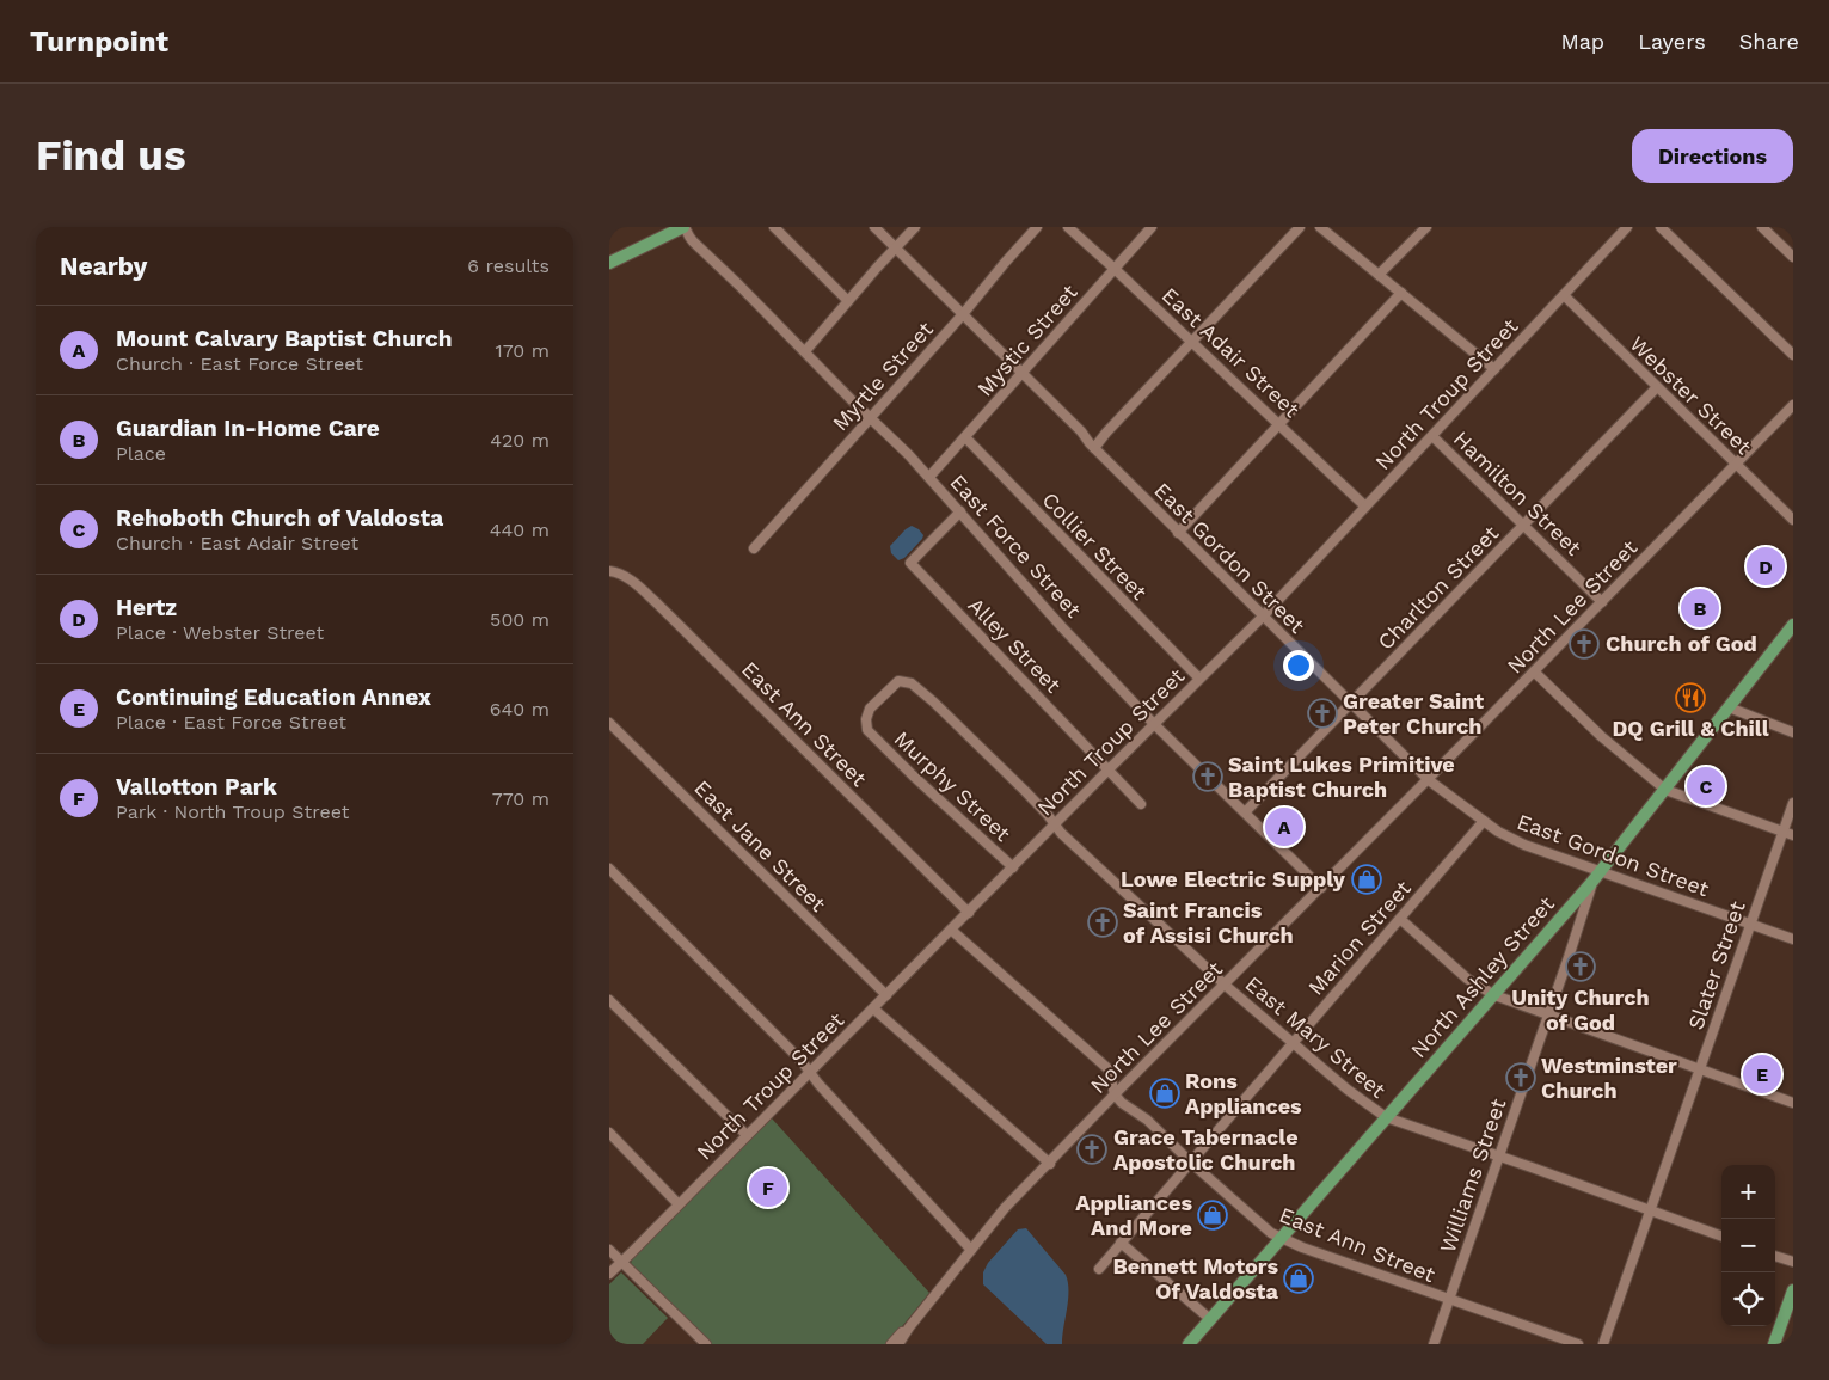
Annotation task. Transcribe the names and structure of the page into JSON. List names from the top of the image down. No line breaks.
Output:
{"streets":{"main road":["North Ashley Street"],"street":["Mystic Street","East Adair Street","Myrtle Street","North Troup Street","Webster Street","Hamilton Street","East Force Street","Collier Street","East Gordon Street","Charlton Street","North Lee Street","Alley Street","East Ann Street","Murphy Street","East Jane Street","Marion Street","Slater Street","East Mary Street","Williams Street"]},"crossings":[["Mystic Street","East Adair Street"],["Mystic Street","East Force Street"],["Mystic Street","Collier Street"],["Mystic Street","East Gordon Street"],["East Adair Street","North Troup Street"],["Myrtle Street","East Force Street"],["Myrtle Street","East Gordon Street"],["North Troup Street","Webster Street"],["North Troup Street","Hamilton Street"],["North Troup Street","East Force Street"],["North Troup Street","Collier Street"],["North Troup Street","East Gordon Street"],["North Troup Street","Alley Street"],["North Troup Street","East Ann Street"],["North Troup Street","Murphy Street"],["North Troup Street","East Jane Street"],["North Troup Street","East Mary Street"],["Webster Street","Charlton Street"],["Webster Street","North Lee Street"],["Hamilton Street","Charlton Street"],["Hamilton Street","North Lee Street"],["East Force Street","Charlton Street"],["East Force Street","North Lee Street"],["East Force Street","Alley Street"],["East Gordon Street","Charlton Street"],["East Gordon Street","North Lee Street"],["East Gordon Street","Marion Street"],["East Gordon Street","Slater Street"],["East Gordon Street","North Ashley Street"],["North Lee Street","East Ann Street"],["North Lee Street","East Mary Street"],["East Ann Street","Marion Street"],["East Ann Street","North Ashley Street"],["East Ann Street","Williams Street"],["Murphy Street","East Mary Street"],["Marion Street","East Mary Street"],["Slater Street","East Mary Street"],["North Ashley Street","East Mary Street"],["North Ashley Street","Williams Street"],["East Mary Street","Williams Street"]],"places":{"church":["Church of God","Greater Saint Peter Church","Saint Lukes Primitive Baptist Church","Saint Francis of Assisi Church","Unity Church of God","Westminster Church","Grace Tabernacle Apostolic Church"],"restaurant":["DQ Grill & Chill"],"shop":["Lowe Electric Supply","Rons Appliances","Appliances And More","Bennett Motors Of Valdosta"]},"page":{"header":"Turnpoint","nav":["Map","Layers","Share"],"buttons":"Directions","title":"Find us","heading":["Nearby","6 results"],"list":[{"mark":"A","name":"Mount Calvary Baptist Church","note":"Church · East Force Street","value":"170 m"},{"mark":"B","name":"Guardian In-Home Care","note":"Place","value":"420 m"},{"mark":"C","name":"Rehoboth Church of Valdosta","note":"Church · East Adair Street","value":"440 m"},{"mark":"D","name":"Hertz","note":"Place · Webster Street","value":"500 m"},{"mark":"E","name":"Continuing Education Annex","note":"Place · East Force Street","value":"640 m"},{"mark":"F","name":"Vallotton Park","note":"Park · North Troup Street","value":"770 m"}],"pins":["D","B","C","A","E","F"],"map_buttons":["+","−"]}}
